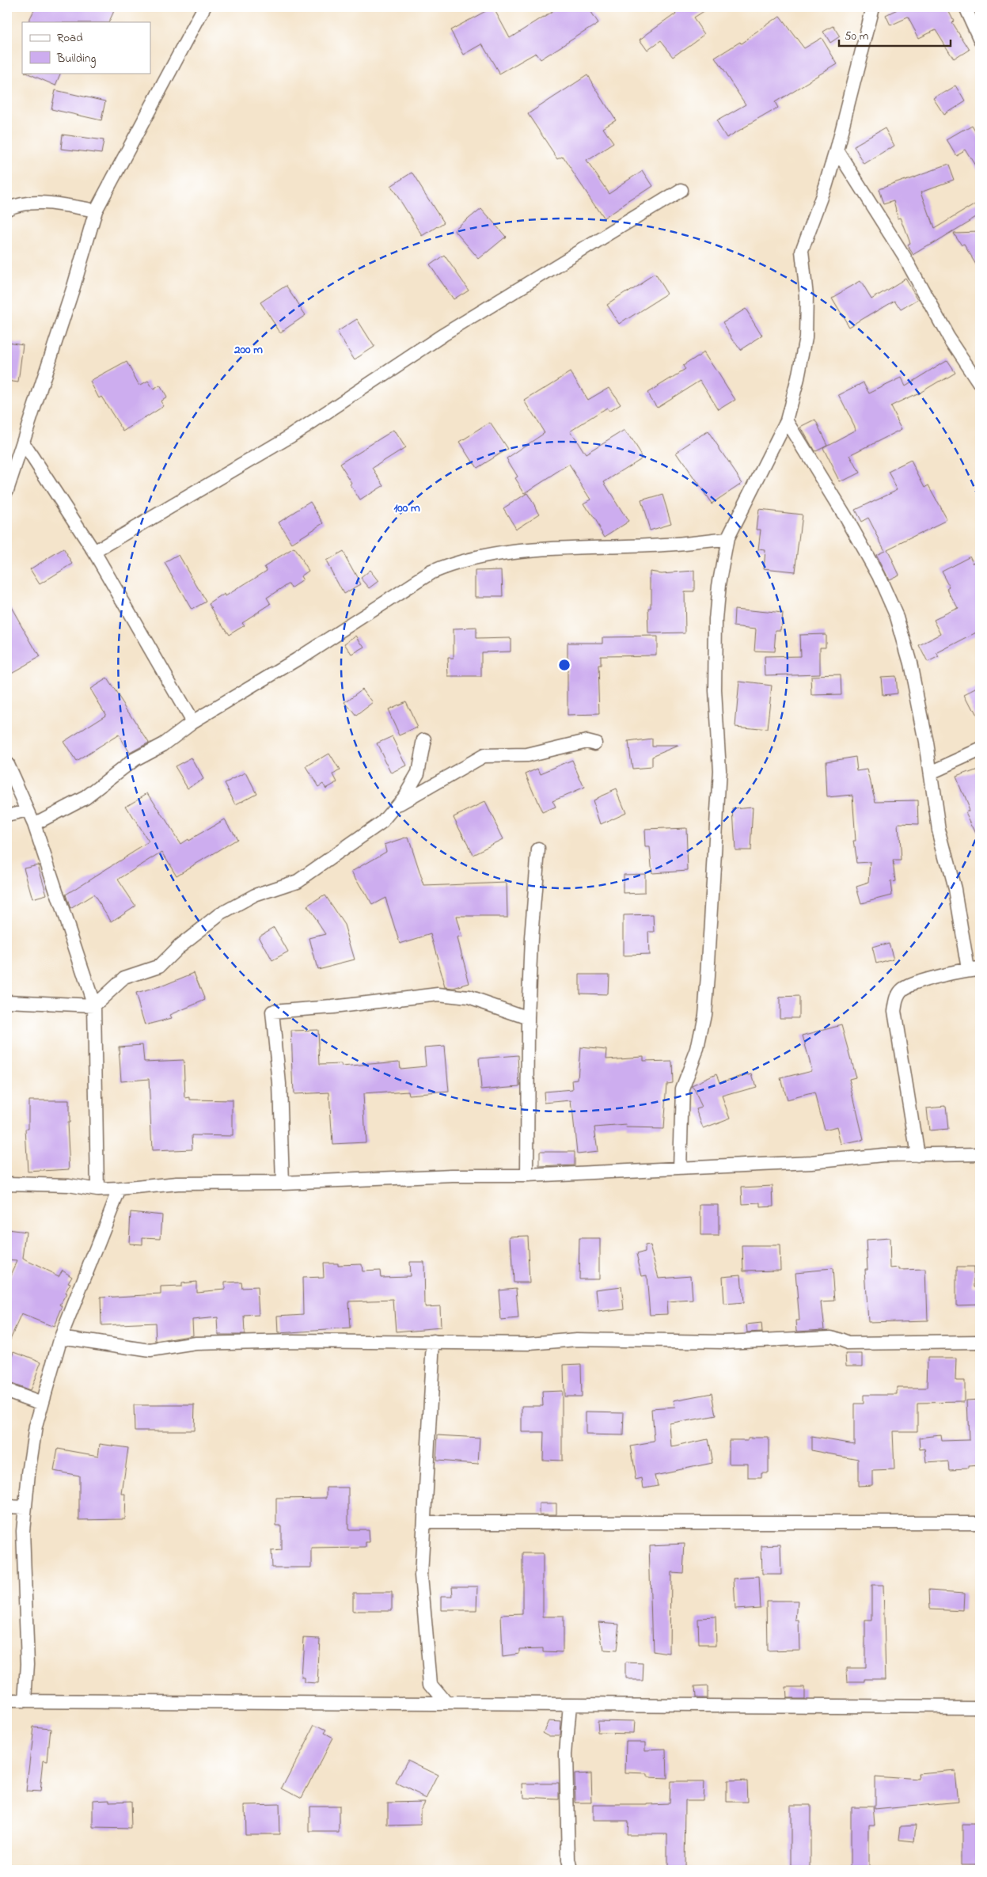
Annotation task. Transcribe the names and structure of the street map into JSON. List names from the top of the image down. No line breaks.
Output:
{"legend":["Road","Building"],"scale_bar":"50 m","rings":["200 m","100 m"]}
